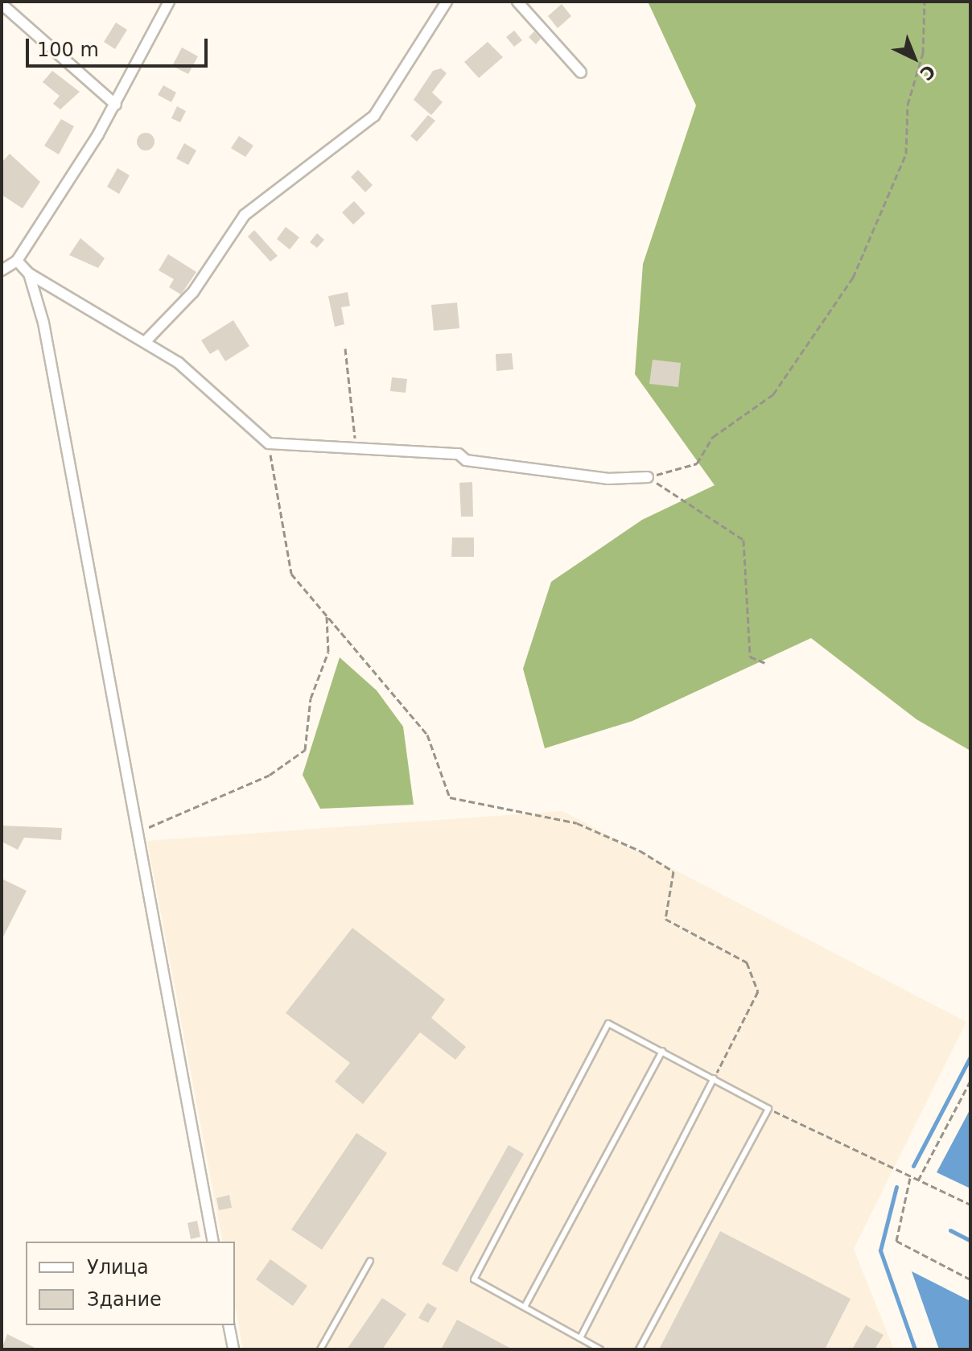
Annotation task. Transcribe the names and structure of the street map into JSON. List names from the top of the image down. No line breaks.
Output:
{"legend":["Улица","Здание"],"scale_bar":"100 m","north":"bottom right"}
